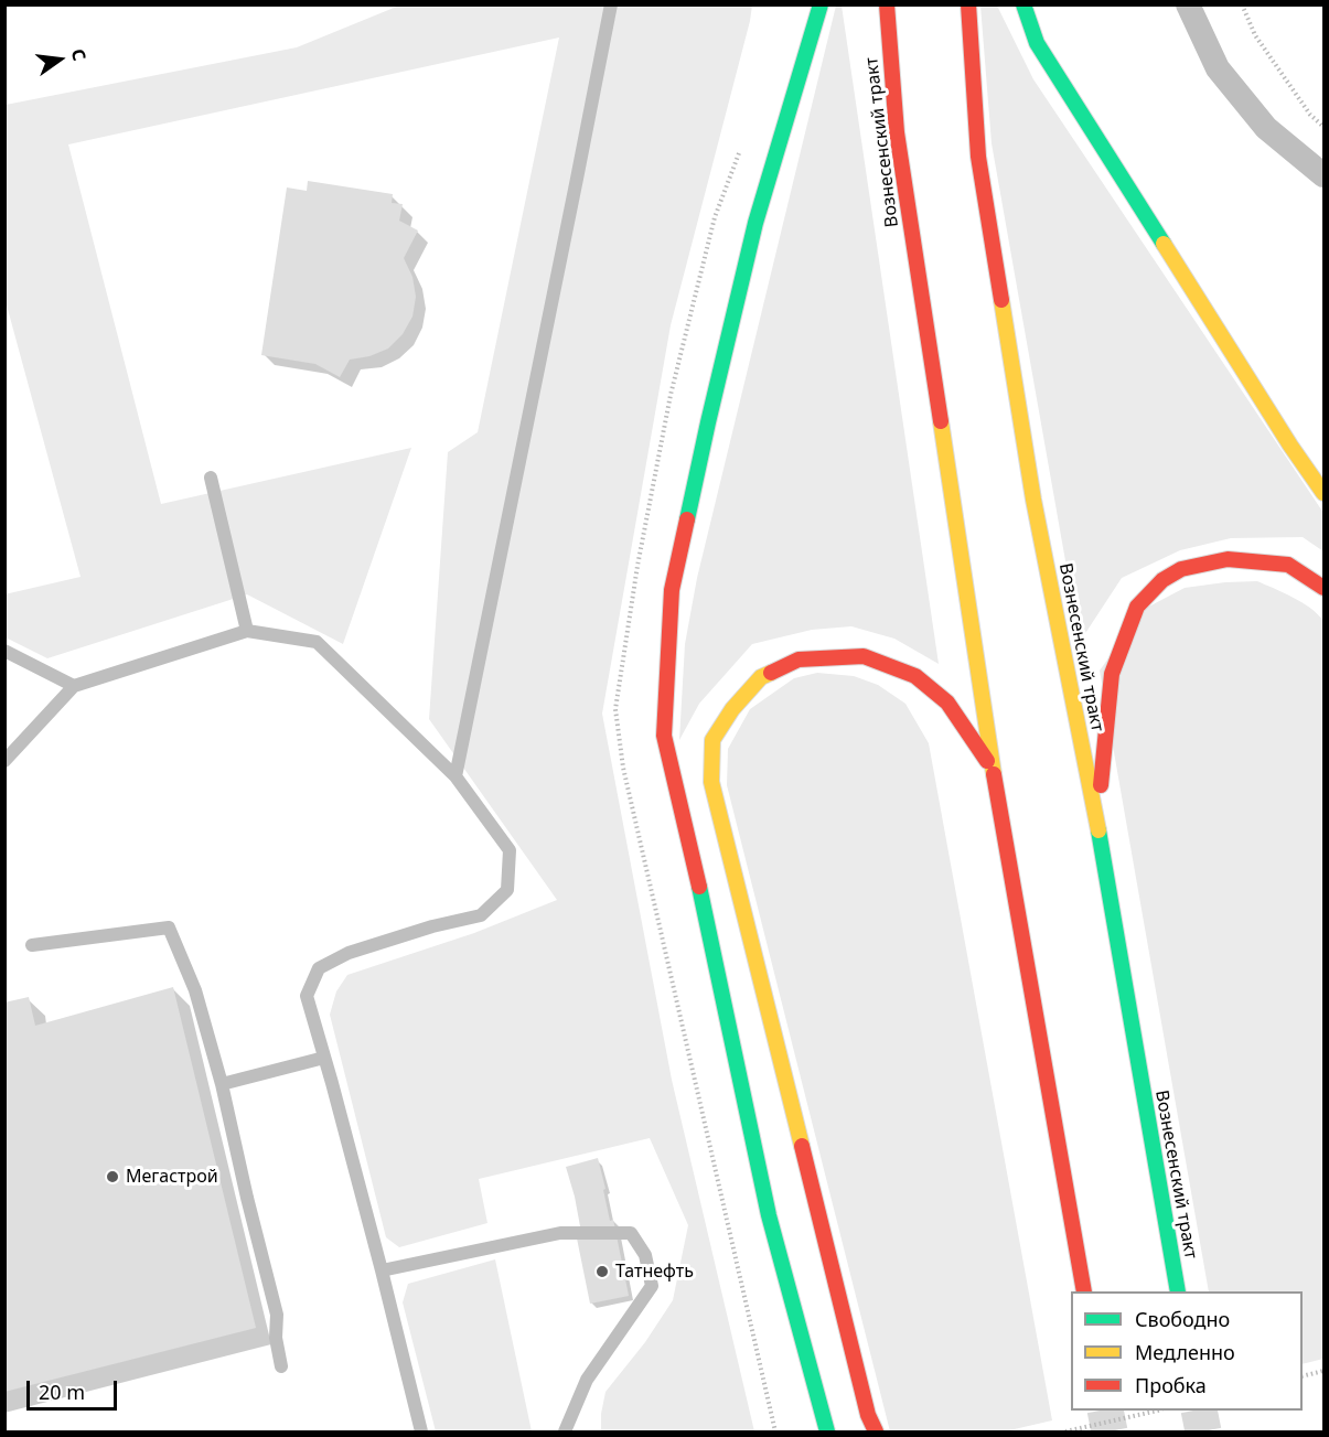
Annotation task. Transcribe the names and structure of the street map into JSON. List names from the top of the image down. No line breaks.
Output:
{"streets":{"main road":["Вознесенский тракт"]},"places":["Мегастрой","Татнефть"],"legend":["Свободно","Медленно","Пробка"],"scale_bar":"20 m","north":"right"}
